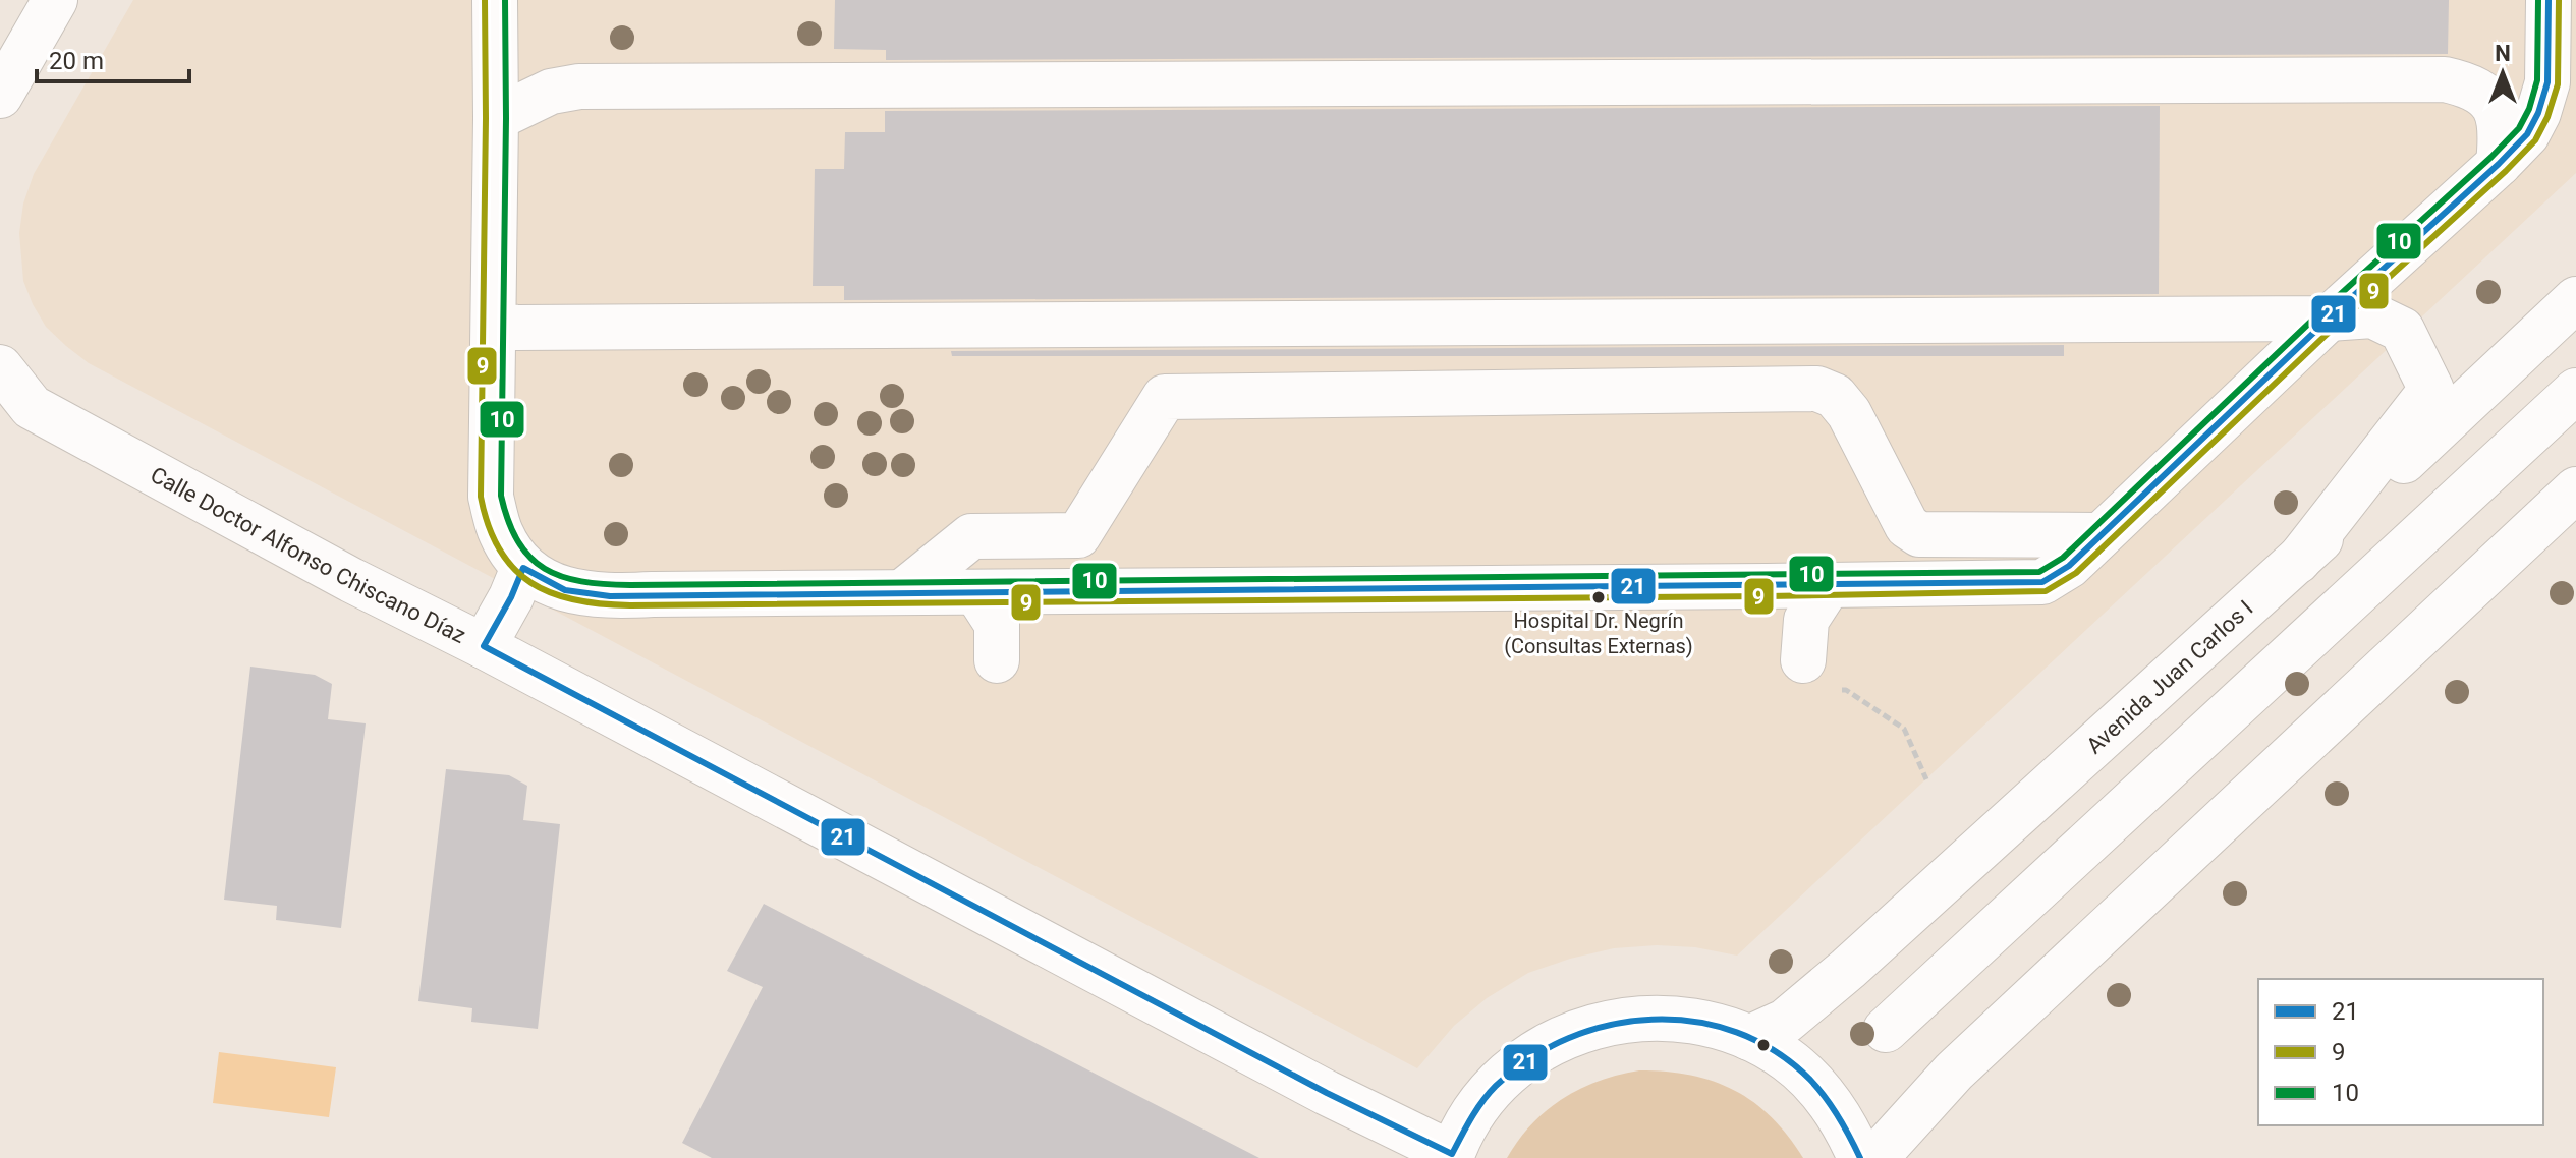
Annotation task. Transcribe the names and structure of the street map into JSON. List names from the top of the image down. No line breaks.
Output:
{"streets":{"street":["Calle Doctor Alfonso Chiscano Díaz","Avenida Juan Carlos I"]},"places":["Hospital Dr. Negrín (Consultas Externas)"],"lines":["transit line 21","transit line 9","transit line 10"],"legend":["21","9","10"],"scale_bar":"20 m","north":"top"}
